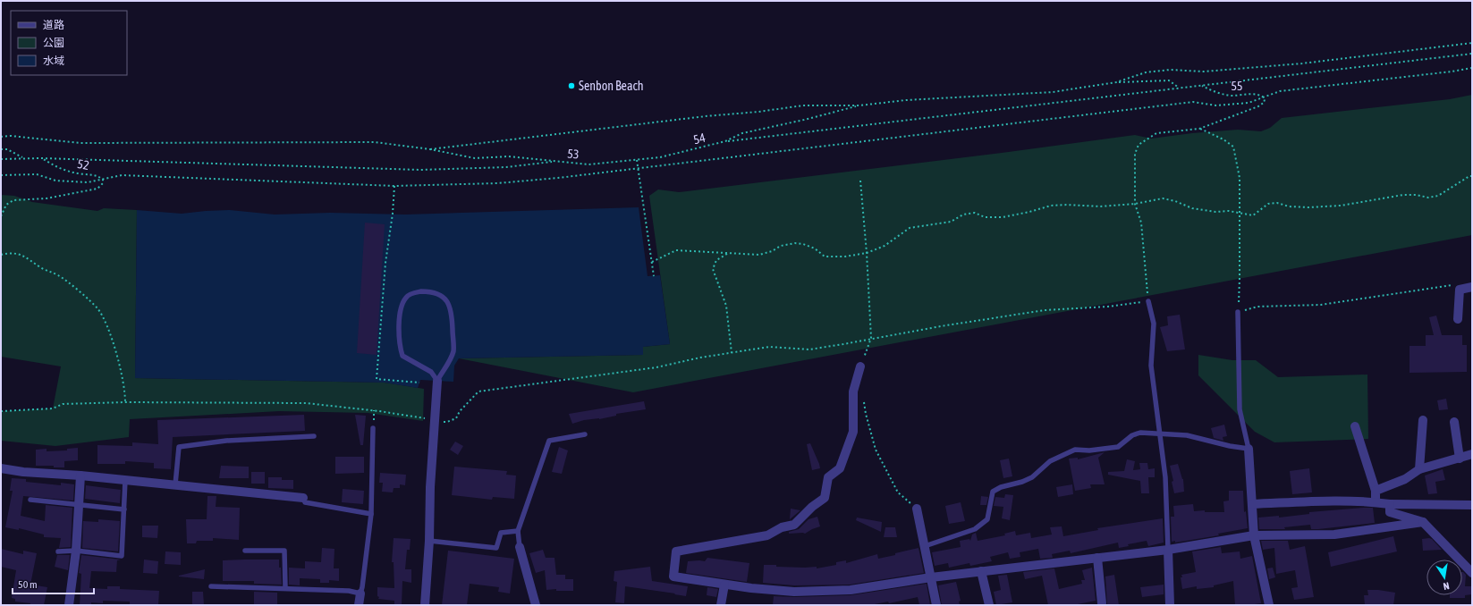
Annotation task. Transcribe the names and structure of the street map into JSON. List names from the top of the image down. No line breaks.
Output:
{"streets":{"path":["55","54","53","52"]},"crossings":[["54","53"]],"places":["Senbon Beach"],"legend":["道路","公園","水域"],"scale_bar":"50 m","north":"bottom"}
